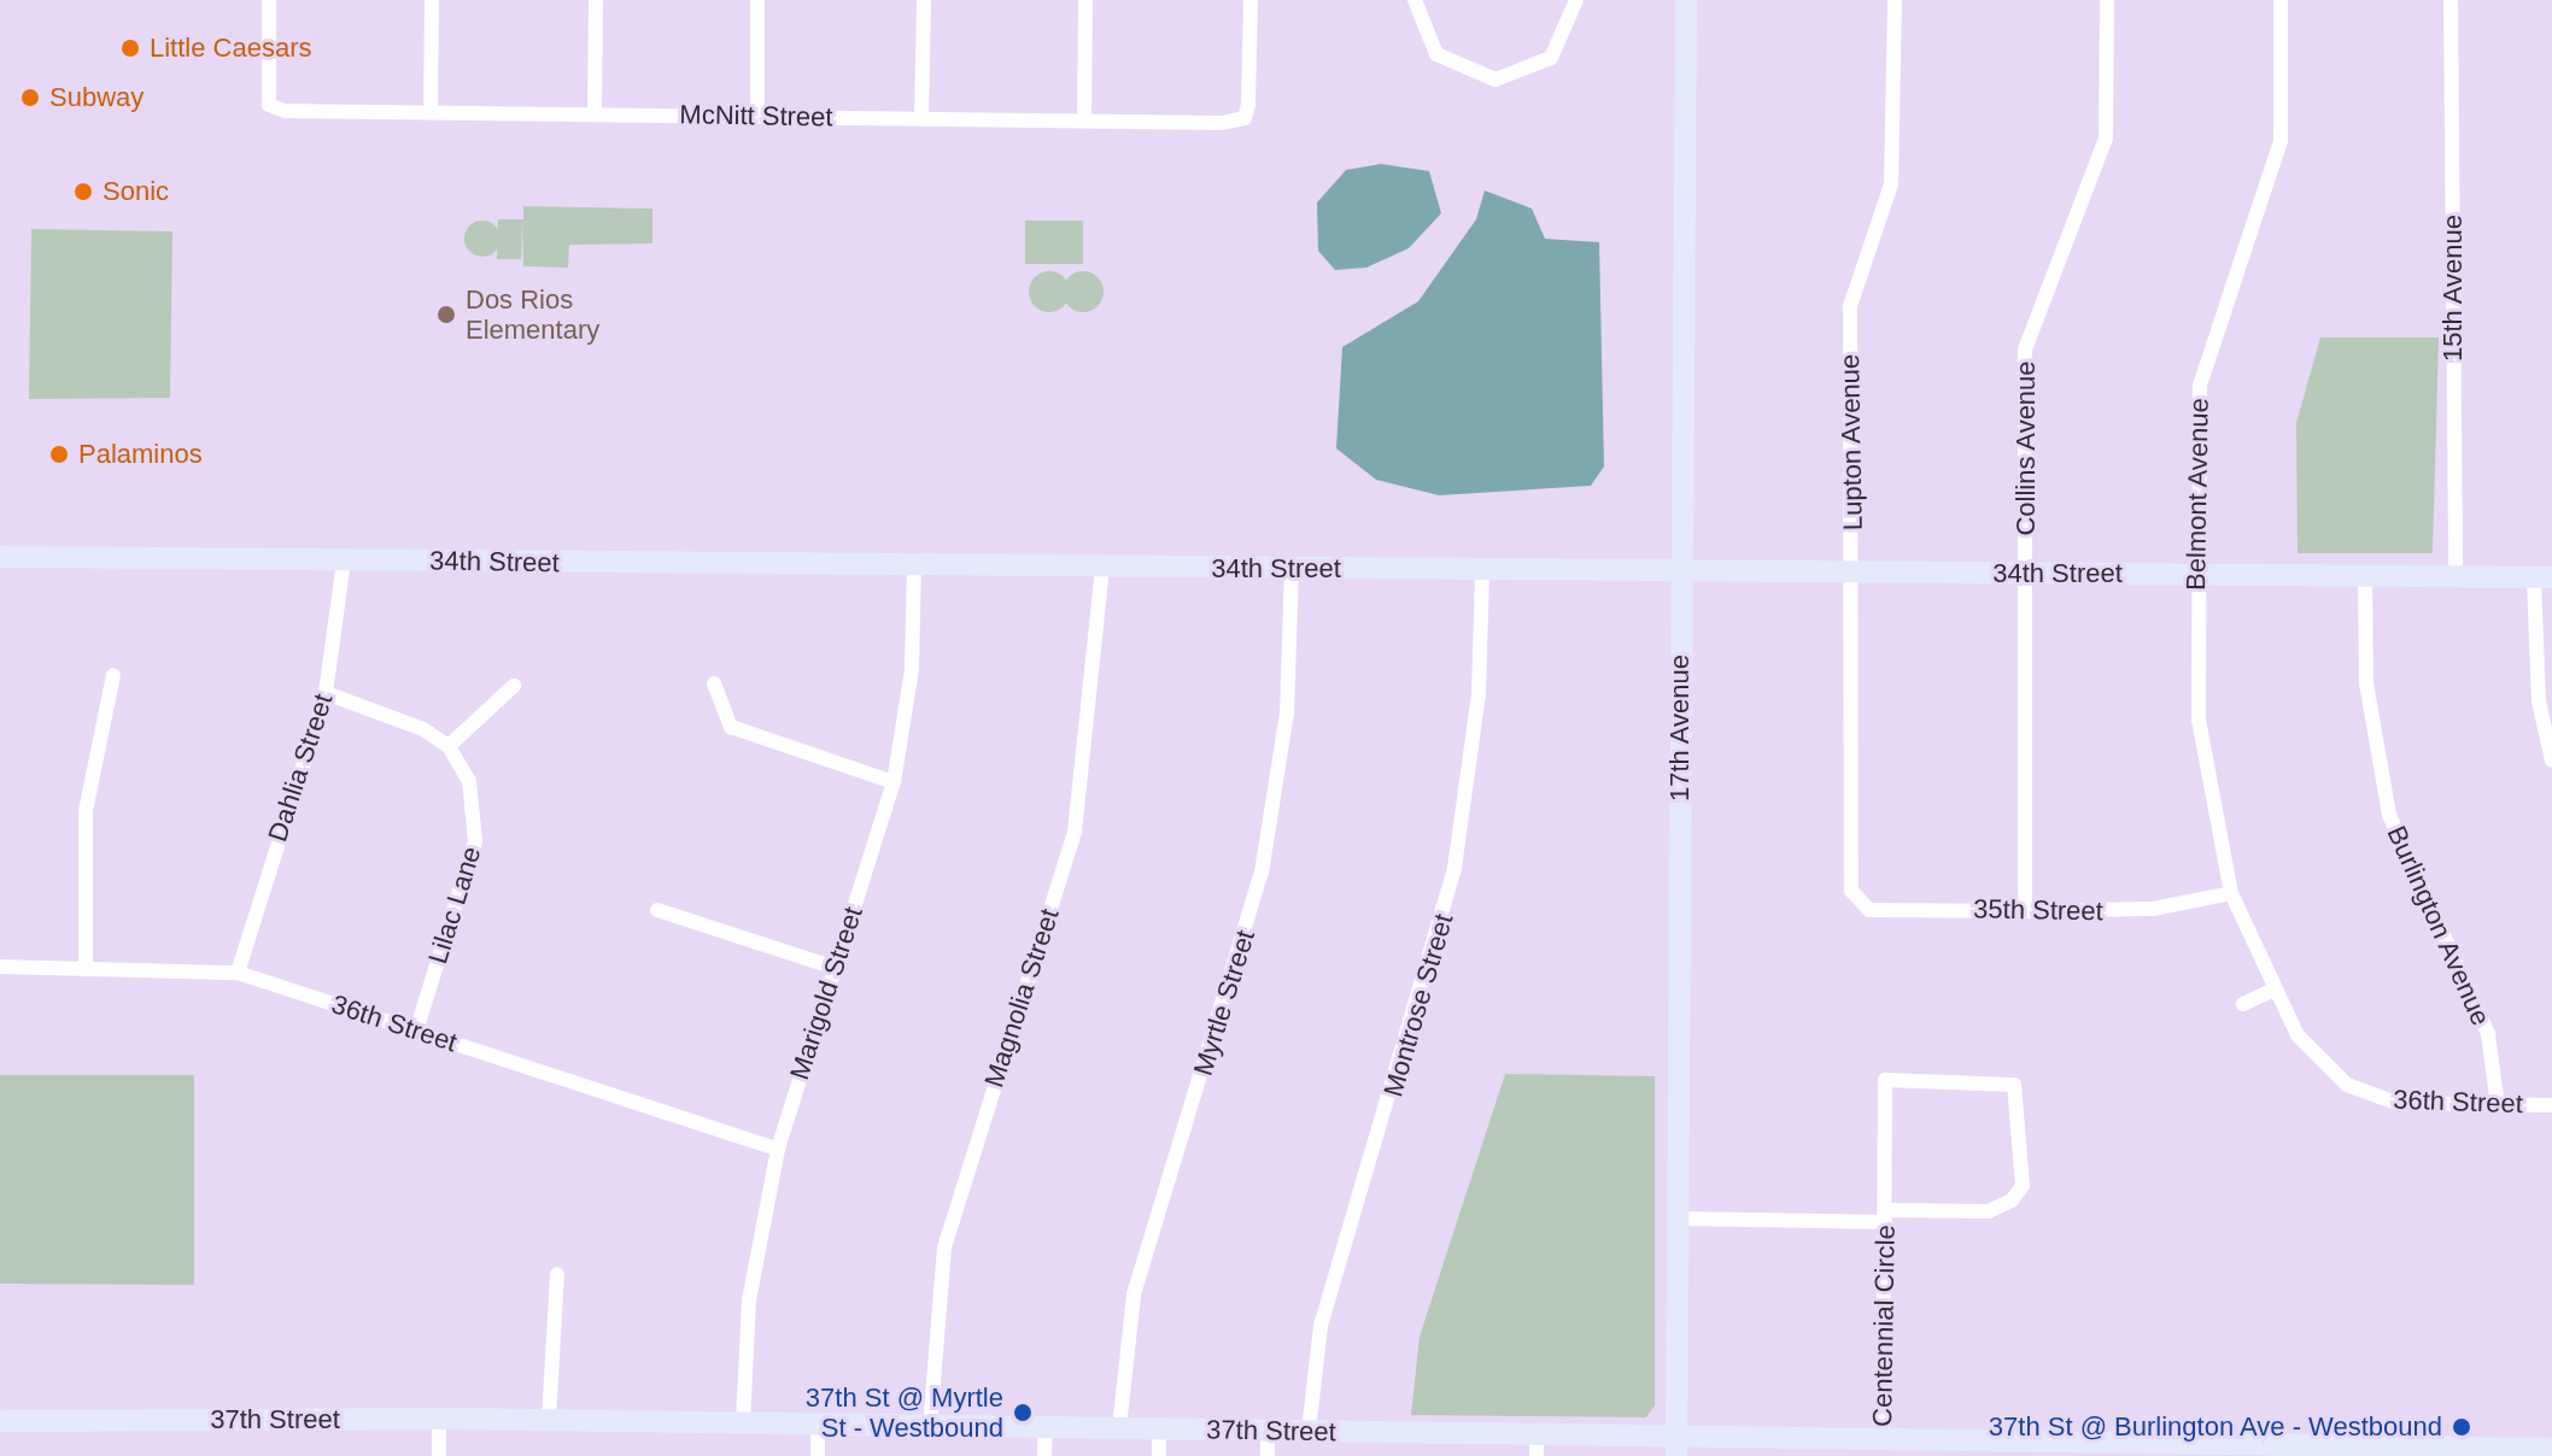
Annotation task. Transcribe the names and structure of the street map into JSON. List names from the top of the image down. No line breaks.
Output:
{"streets":{"main road":["34th Street","17th Avenue","37th Street"],"street":["McNitt Street","15th Avenue","Lupton Avenue","Collins Avenue","Belmont Avenue","Dahlia Street","Lilac Lane","35th Street","Burlington Avenue","Marigold Street","Magnolia Street","Myrtle Street","Montrose Street","36th Street","Centennial Circle"]},"crossings":[["15th Avenue","34th Street"],["Lupton Avenue","34th Street"],["Lupton Avenue","35th Street"],["Collins Avenue","34th Street"],["Collins Avenue","35th Street"],["Belmont Avenue","34th Street"],["Belmont Avenue","35th Street"],["Belmont Avenue","36th Street"],["34th Street","17th Avenue"],["34th Street","Dahlia Street"],["34th Street","Burlington Avenue"],["34th Street","Marigold Street"],["34th Street","Magnolia Street"],["34th Street","Myrtle Street"],["34th Street","Montrose Street"],["17th Avenue","37th Street"],["Dahlia Street","36th Street"],["Lilac Lane","36th Street"],["Burlington Avenue","36th Street"],["Marigold Street","36th Street"],["Marigold Street","37th Street"],["Magnolia Street","37th Street"],["Myrtle Street","37th Street"],["Montrose Street","37th Street"],["Centennial Circle","37th Street"]],"places":["Little Caesars","Subway","Sonic","Dos Rios Elementary","Palaminos","37th St @ Myrtle St - Westbound","37th St @ Burlington Ave - Westbound"]}
